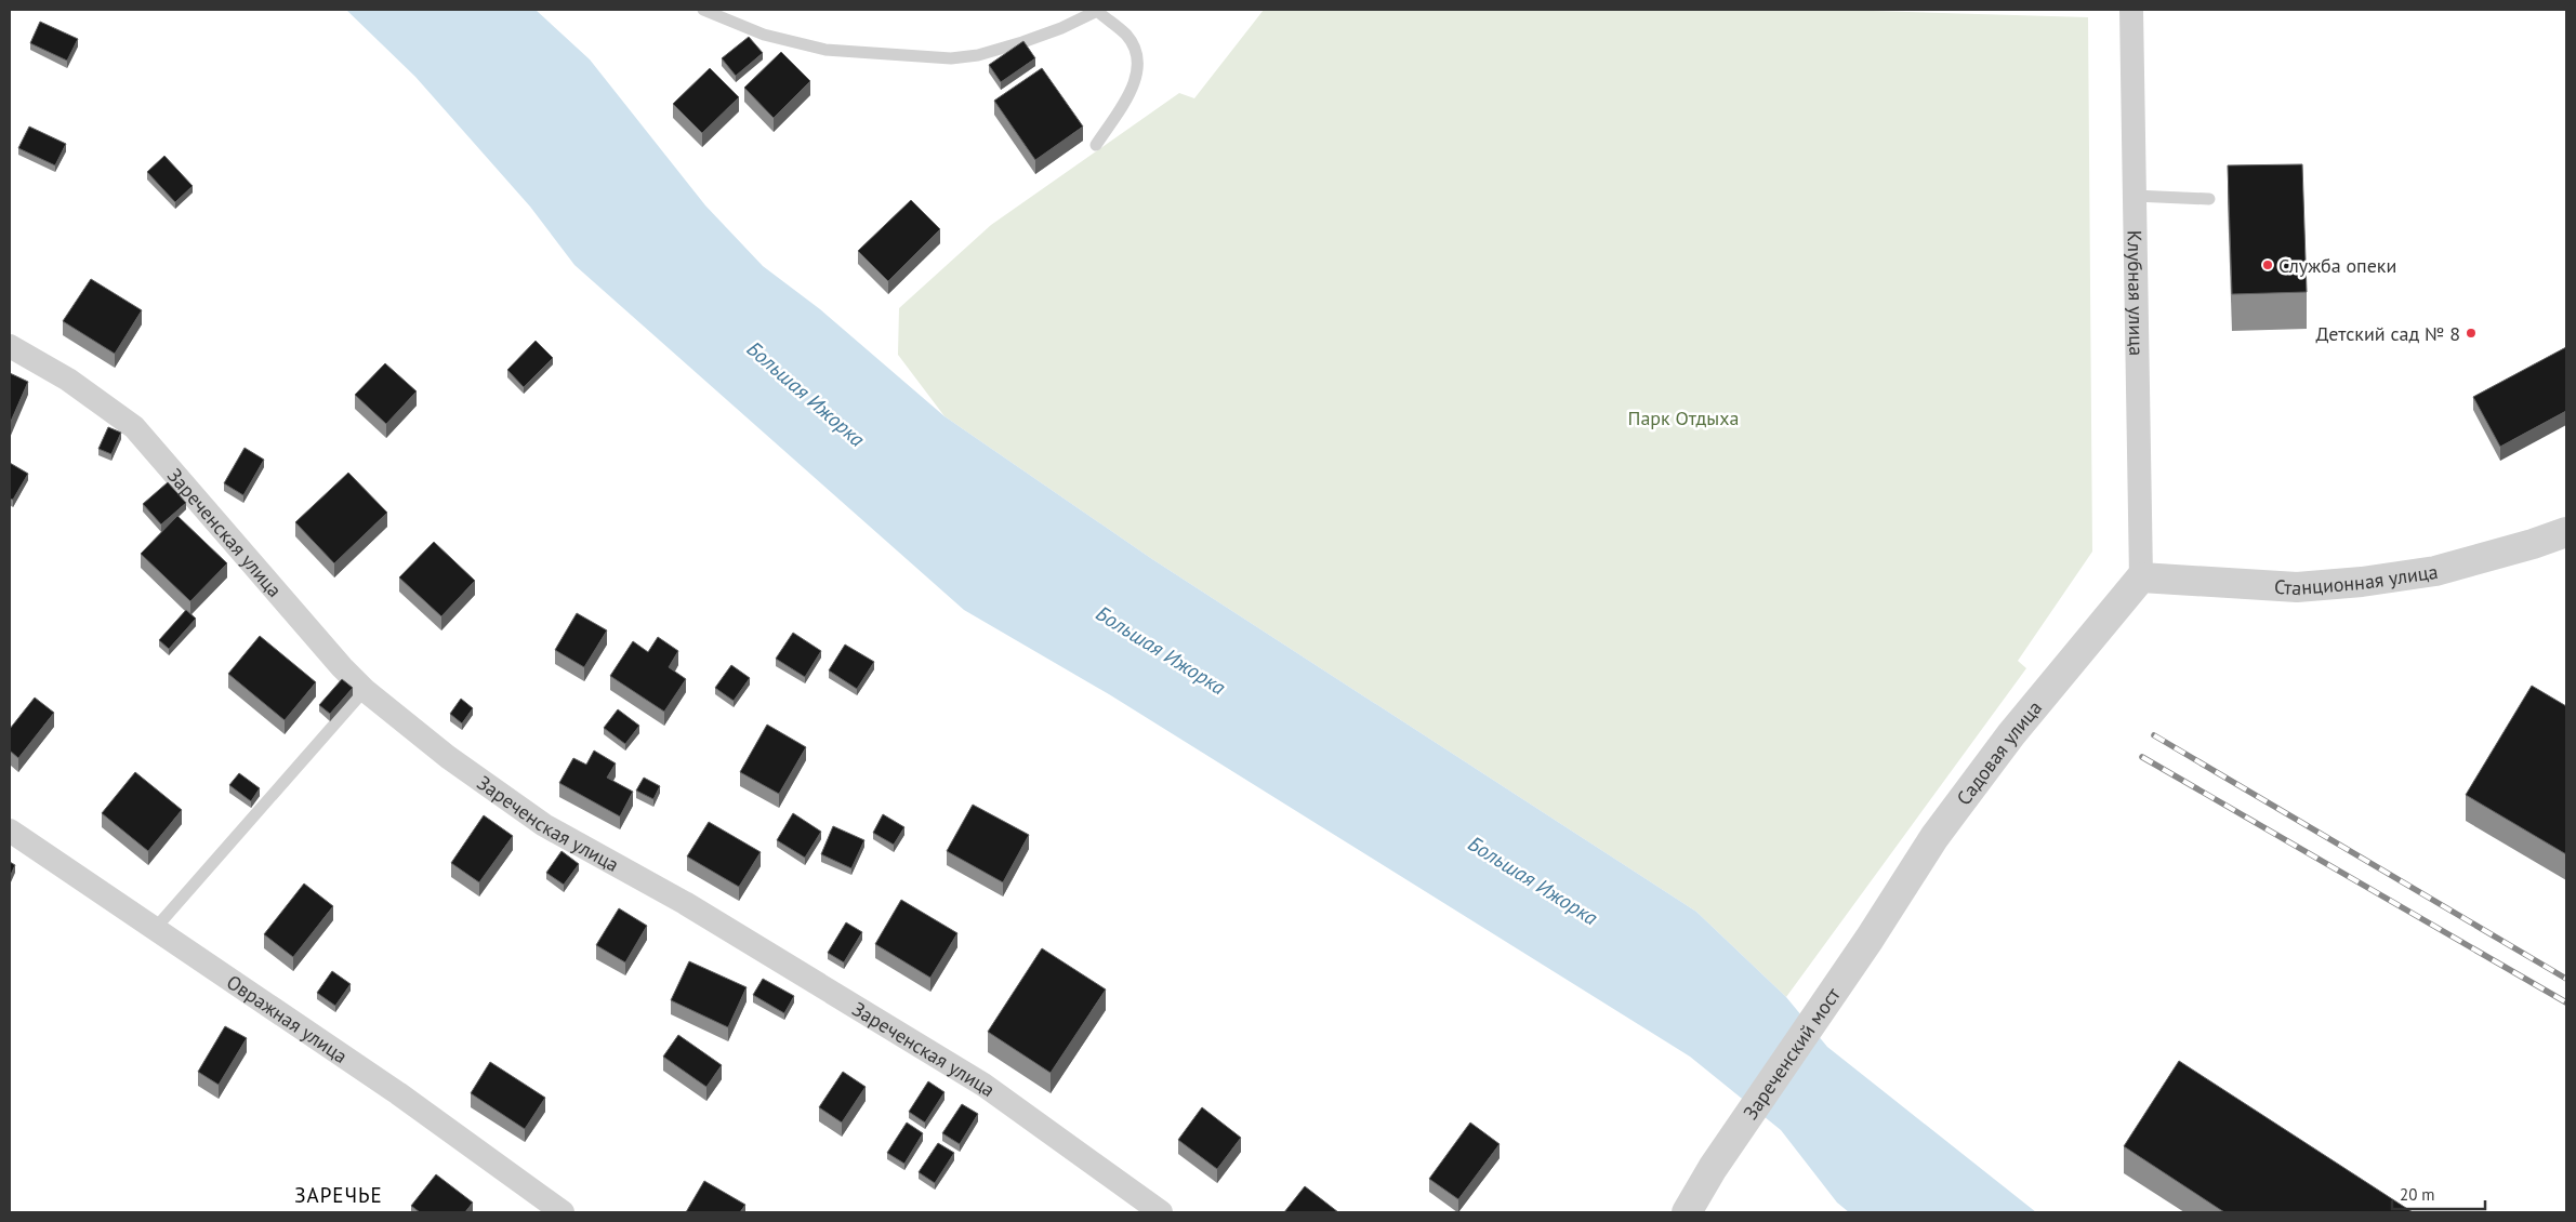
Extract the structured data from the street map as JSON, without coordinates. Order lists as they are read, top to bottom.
{
  "streets": {
    "street": [
      "Клубная улица",
      "Зареченская улица",
      "Станционная улица",
      "Садовая улица",
      "Овражная улица",
      "Зареченский мост"
    ]
  },
  "crossings": [
    ["Клубная улица", "Станционная улица"],
    ["Клубная улица", "Садовая улица"],
    ["Станционная улица", "Садовая улица"],
    ["Садовая улица", "Зареченский мост"]
  ],
  "districts": ["ЗАРЕЧЬЕ"],
  "water": ["Большая Ижорка"],
  "parks": ["Парк Отдыха"],
  "places": ["Служба опеки", "Детский сад № 8"],
  "scale_bar": "20 m"
}
